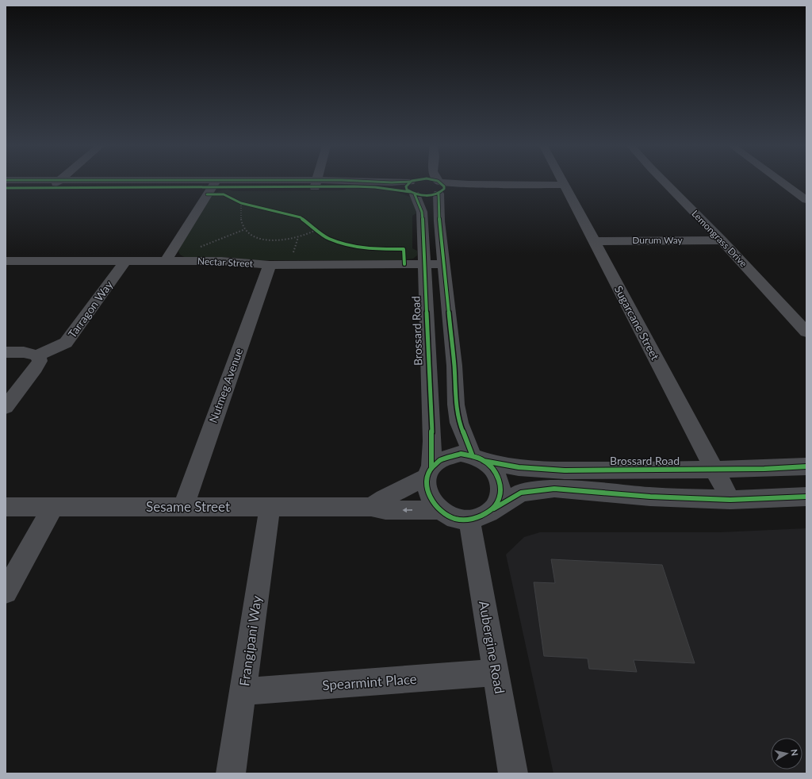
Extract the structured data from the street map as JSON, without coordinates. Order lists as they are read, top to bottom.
{
  "streets": {
    "street": [
      "Lemongrass Drive",
      "Durum Way",
      "Nectar Street",
      "Tarragon Way",
      "Sugarcane Street",
      "Brossard Road",
      "Nutmeg Avenue",
      "Sesame Street",
      "Frangipani Way",
      "Aubergine Road",
      "Spearmint Place"
    ]
  },
  "crossings": [
    ["Lemongrass Drive", "Durum Way"],
    ["Durum Way", "Sugarcane Street"],
    ["Nectar Street", "Tarragon Way"],
    ["Nectar Street", "Brossard Road"],
    ["Nectar Street", "Nutmeg Avenue"],
    ["Sugarcane Street", "Brossard Road"],
    ["Brossard Road", "Sesame Street"],
    ["Brossard Road", "Aubergine Road"],
    ["Nutmeg Avenue", "Sesame Street"],
    ["Sesame Street", "Frangipani Way"],
    ["Sesame Street", "Aubergine Road"],
    ["Frangipani Way", "Spearmint Place"],
    ["Aubergine Road", "Spearmint Place"]
  ],
  "north": "right"
}
